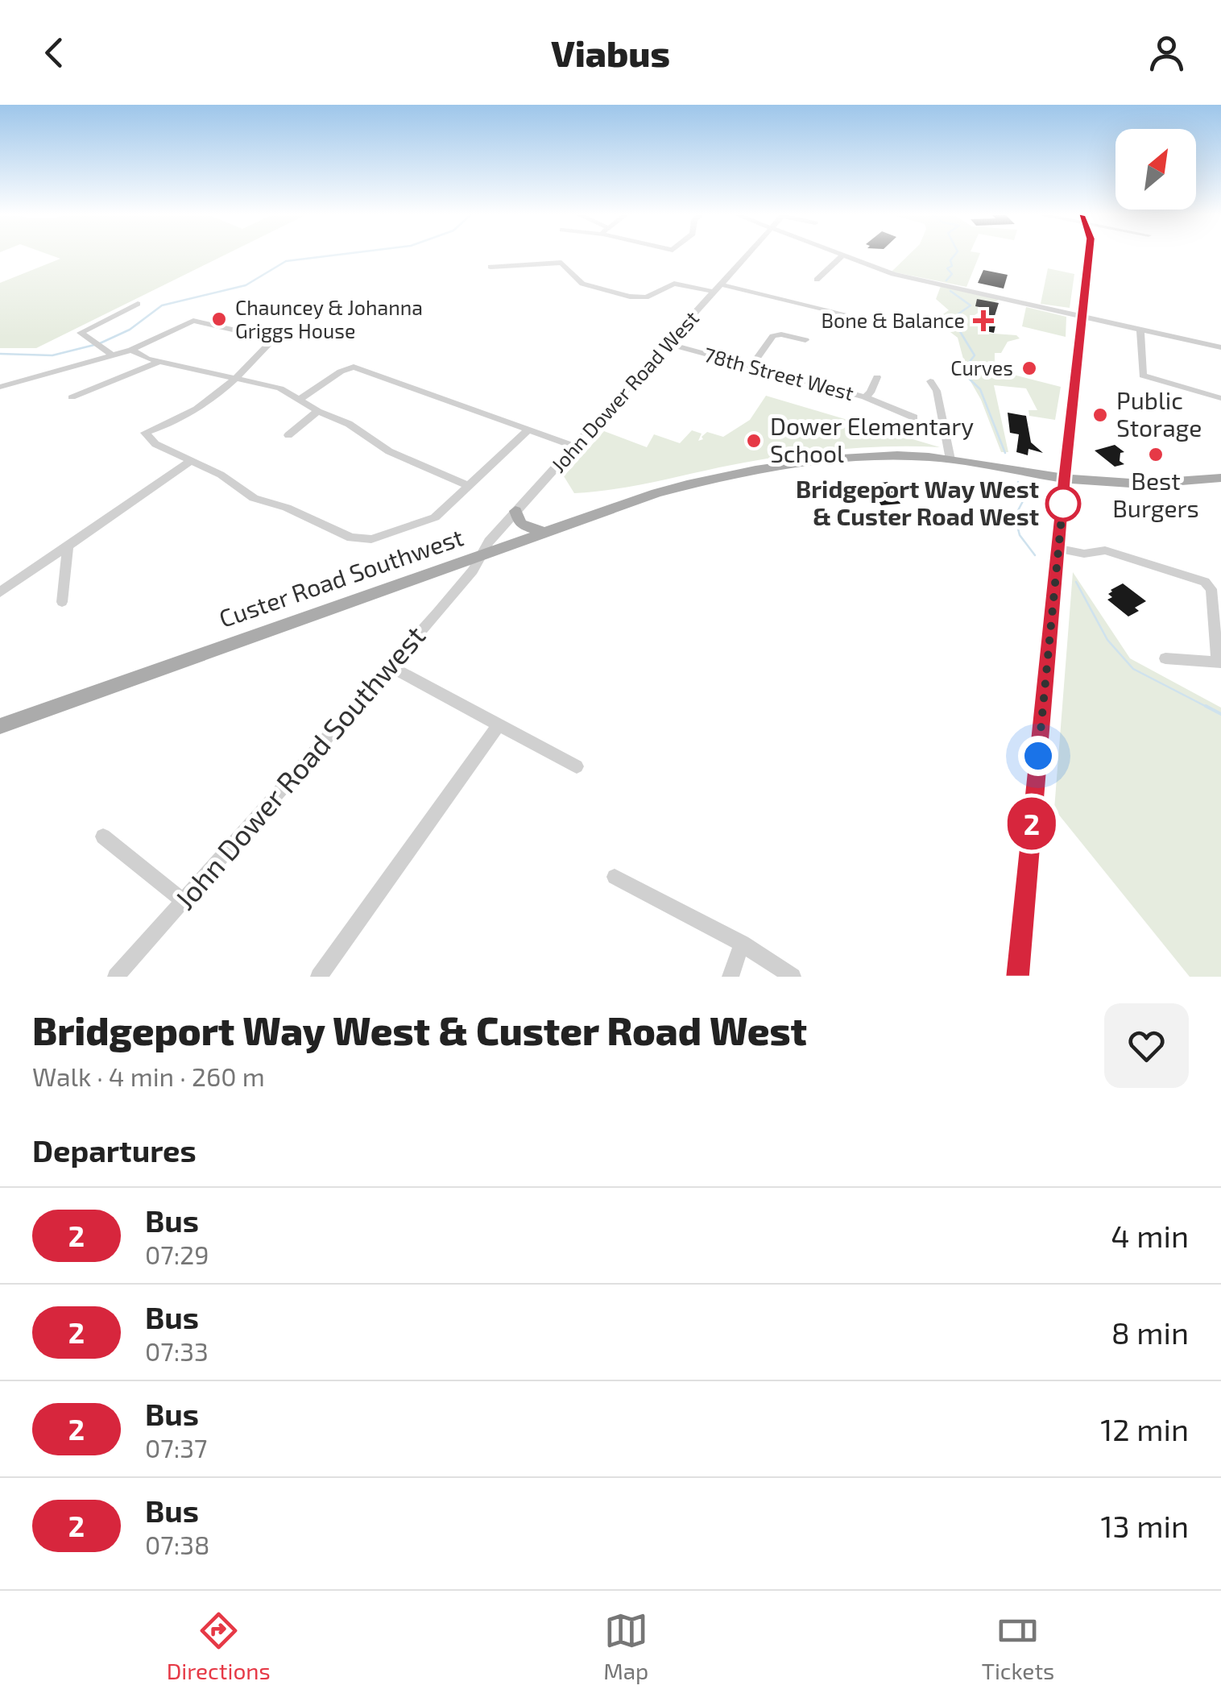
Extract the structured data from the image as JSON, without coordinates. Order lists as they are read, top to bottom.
{
  "streets": {
    "main road": ["Custer Road Southwest"],
    "street": ["78th Street West", "John Dower Road West", "John Dower Road Southwest"]
  },
  "crossings": [
    ["78th Street West", "John Dower Road West"],
    ["John Dower Road West", "Custer Road Southwest"],
    ["John Dower Road West", "John Dower Road Southwest"],
    ["Custer Road Southwest", "John Dower Road Southwest"]
  ],
  "places": {
    "other": [
      "Chauncey & Johanna Griggs House",
      "Curves",
      "Public Storage",
      "Dower Elementary School",
      "Best Burgers",
      "Bridgeport Way West & Custer Road West"
    ],
    "health": ["Bone & Balance"]
  },
  "lines": ["bus line 2"],
  "north": "top right",
  "page": {
    "header": "Viabus",
    "on_map": "2",
    "heading": [
      ["Bridgeport Way West & Custer Road West", "Walk · 4 min · 260 m"],
      "Departures"
    ],
    "list": [
      {
        "mark": "2",
        "name": "Bus",
        "note": "07:29",
        "value": "4 min"
      },
      {
        "mark": "2",
        "name": "Bus",
        "note": "07:33",
        "value": "8 min"
      },
      {
        "mark": "2",
        "name": "Bus",
        "note": "07:37",
        "value": "12 min"
      },
      {
        "mark": "2",
        "name": "Bus",
        "note": "07:38",
        "value": "13 min"
      }
    ],
    "tabs": ["Directions", "Map", "Tickets"]
  }
}
